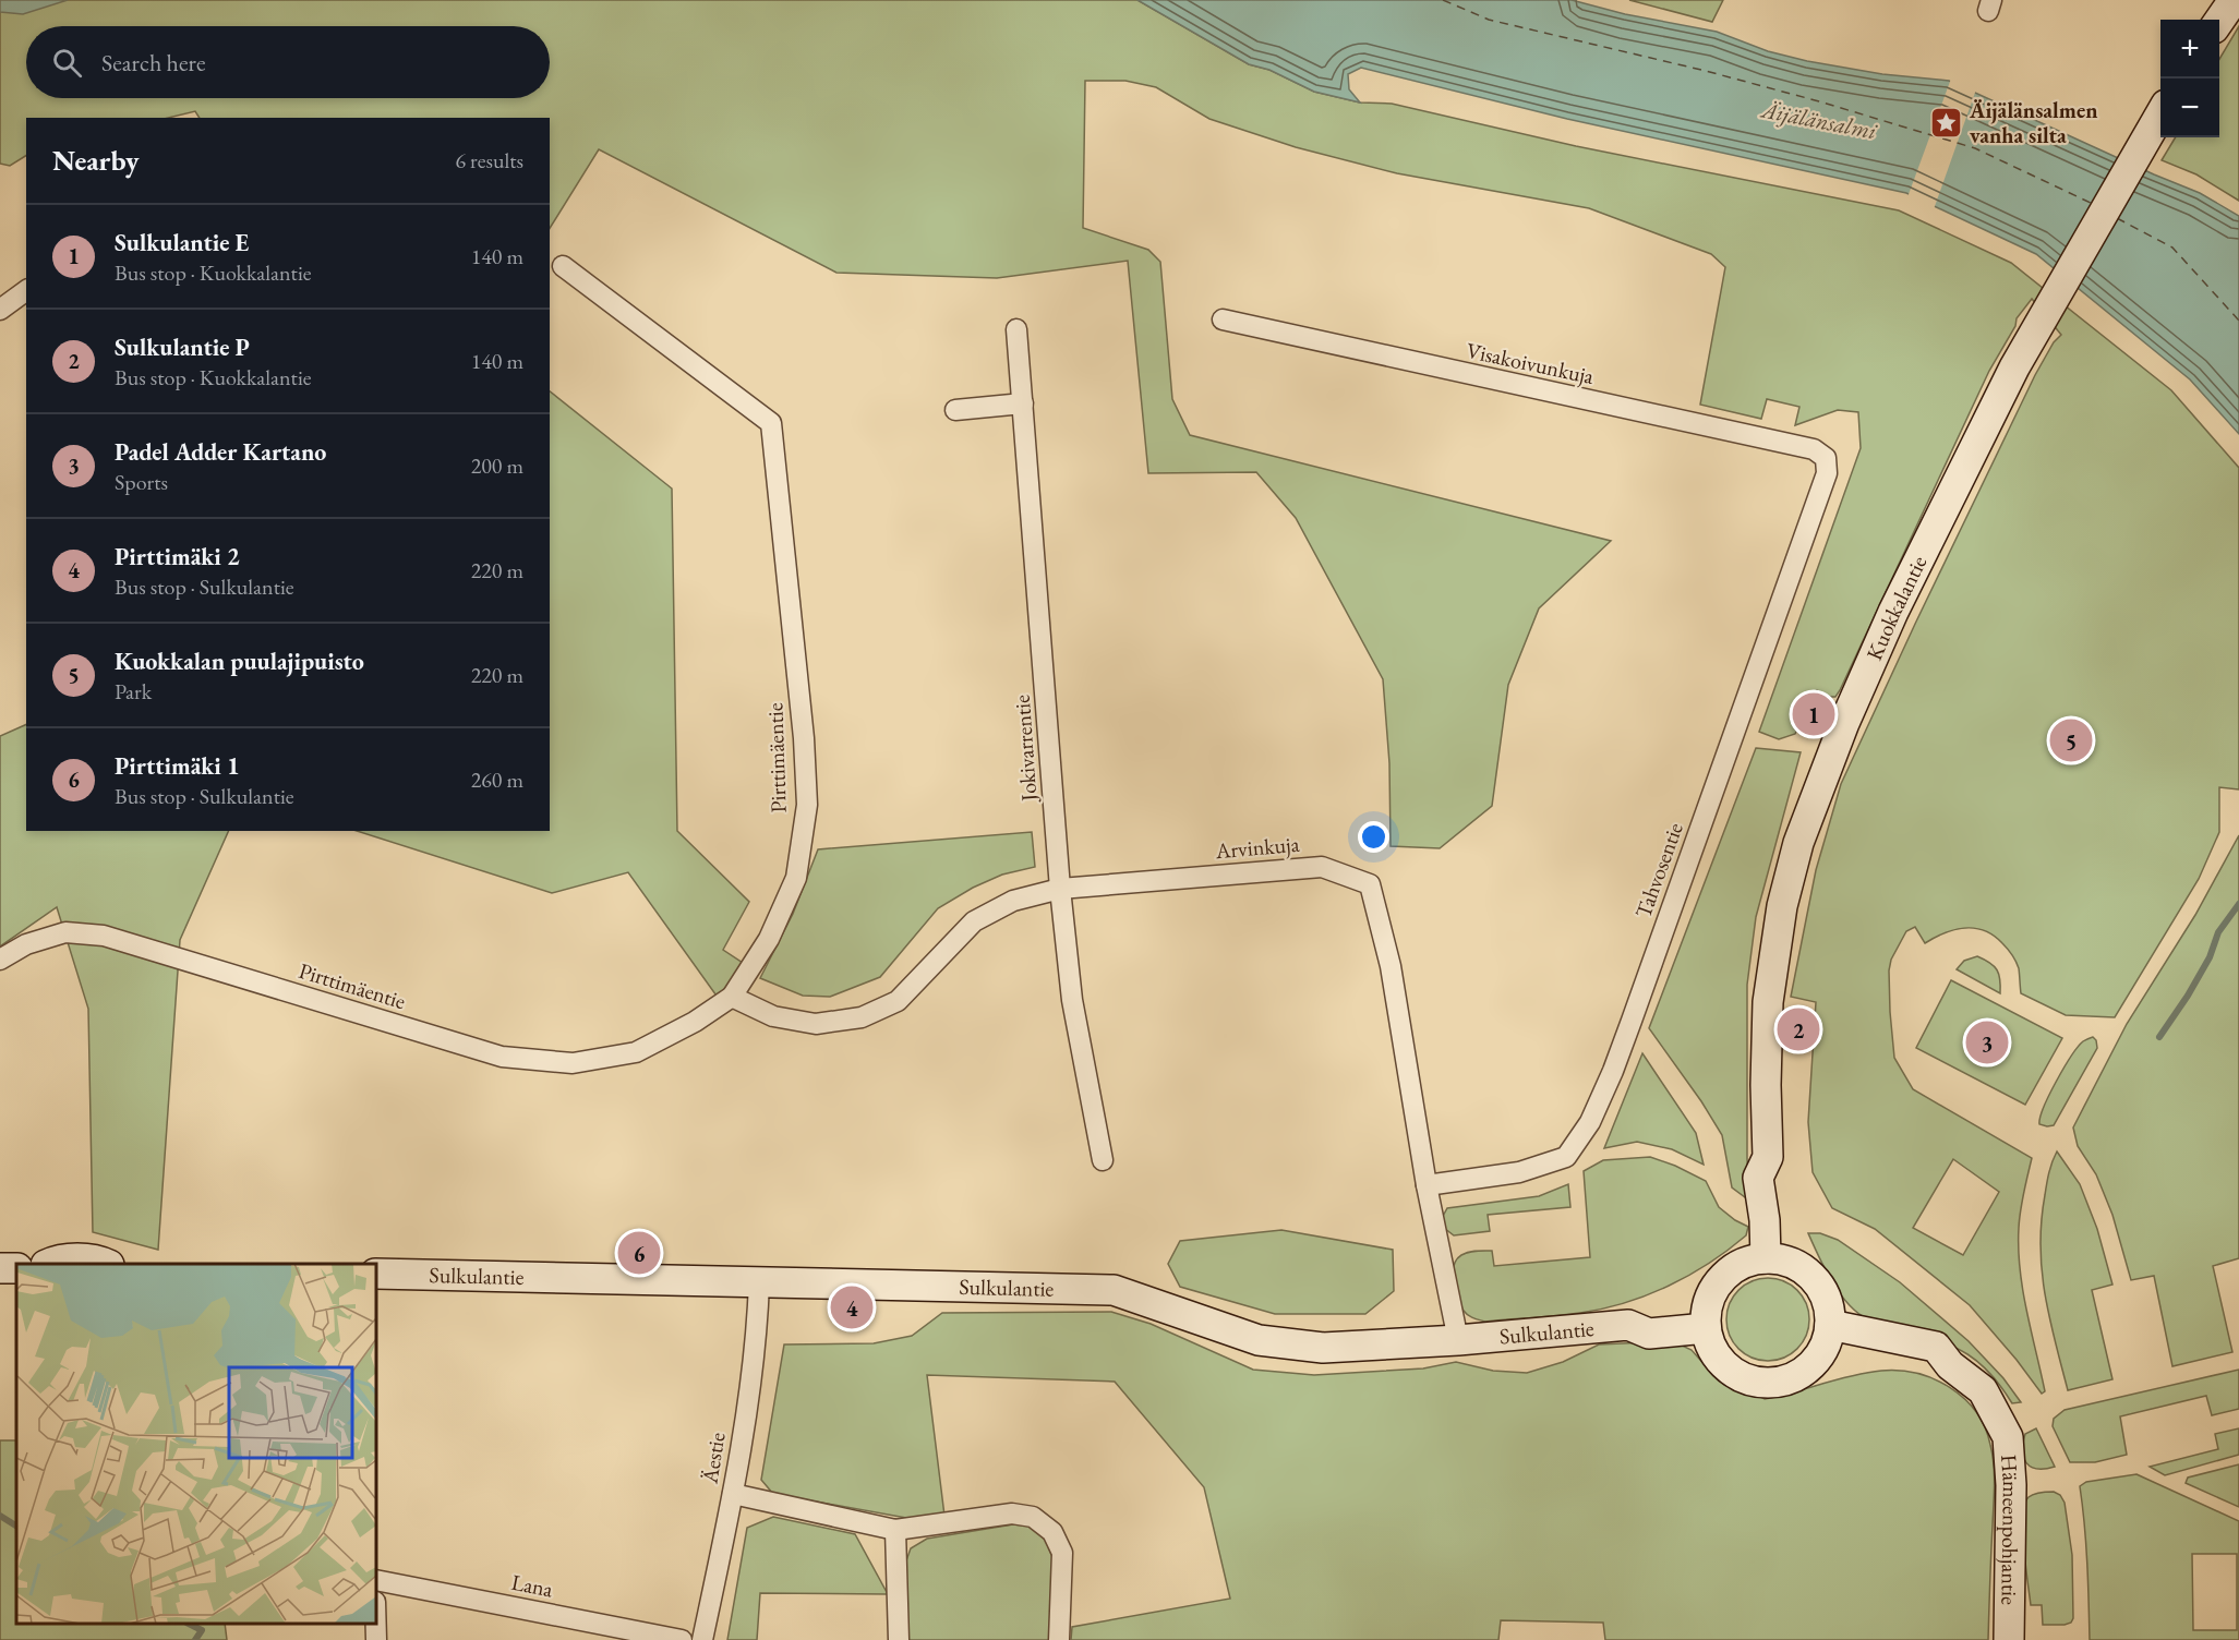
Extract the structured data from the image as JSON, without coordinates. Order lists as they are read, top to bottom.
{
  "streets": {
    "main road": ["Kuokkalantie", "Sulkulantie", "Hämeenpohjantie"],
    "street": [
      "Visakoivunkuja",
      "Jokivarrentie",
      "Pirttimäentie",
      "Arvinkuja",
      "Tahvosentie",
      "Äestie",
      "Lana"
    ]
  },
  "crossings": [
    ["Visakoivunkuja", "Tahvosentie"],
    ["Kuokkalantie", "Sulkulantie"],
    ["Kuokkalantie", "Hämeenpohjantie"],
    ["Jokivarrentie", "Arvinkuja"],
    ["Pirttimäentie", "Arvinkuja"],
    ["Arvinkuja", "Tahvosentie"],
    ["Arvinkuja", "Sulkulantie"],
    ["Sulkulantie", "Äestie"],
    ["Sulkulantie", "Hämeenpohjantie"]
  ],
  "water": ["Äijälänsalmi"],
  "places": {
    "place": ["Äijälänsalmen vanha silta"]
  },
  "page": {
    "map_buttons": ["+", "−"],
    "search": "Search here",
    "heading": ["Nearby", "6 results"],
    "list": [
      {
        "mark": "1",
        "name": "Sulkulantie E",
        "note": "Bus stop · Kuokkalantie",
        "value": "140 m"
      },
      {
        "mark": "2",
        "name": "Sulkulantie P",
        "note": "Bus stop · Kuokkalantie",
        "value": "140 m"
      },
      {
        "mark": "3",
        "name": "Padel Adder Kartano",
        "note": "Sports",
        "value": "200 m"
      },
      {
        "mark": "4",
        "name": "Pirttimäki 2",
        "note": "Bus stop · Sulkulantie",
        "value": "220 m"
      },
      {
        "mark": "5",
        "name": "Kuokkalan puulajipuisto",
        "note": "Park",
        "value": "220 m"
      },
      {
        "mark": "6",
        "name": "Pirttimäki 1",
        "note": "Bus stop · Sulkulantie",
        "value": "260 m"
      }
    ],
    "pins": [
      "1",
      "5",
      "2",
      "3",
      "6",
      "4"
    ]
  }
}
